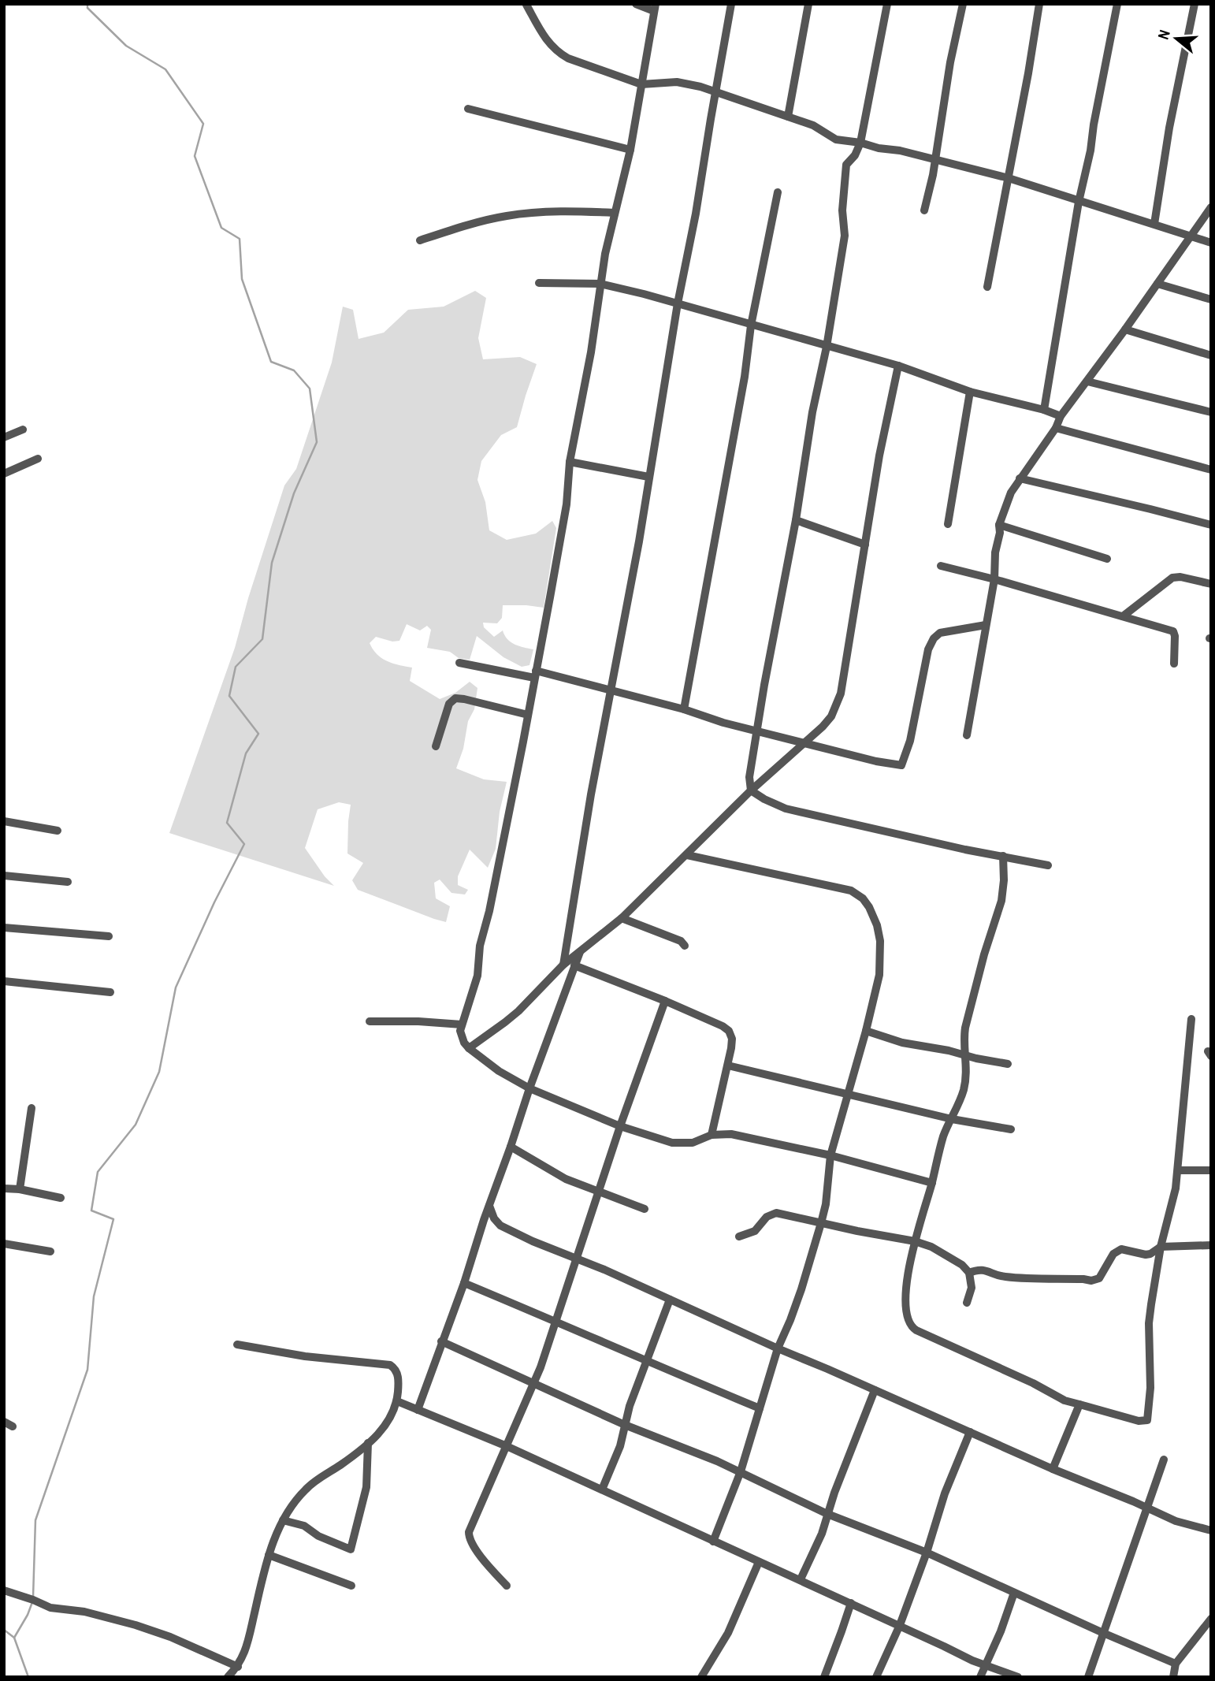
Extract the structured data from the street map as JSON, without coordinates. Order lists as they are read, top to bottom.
{
  "north": "left"
}
